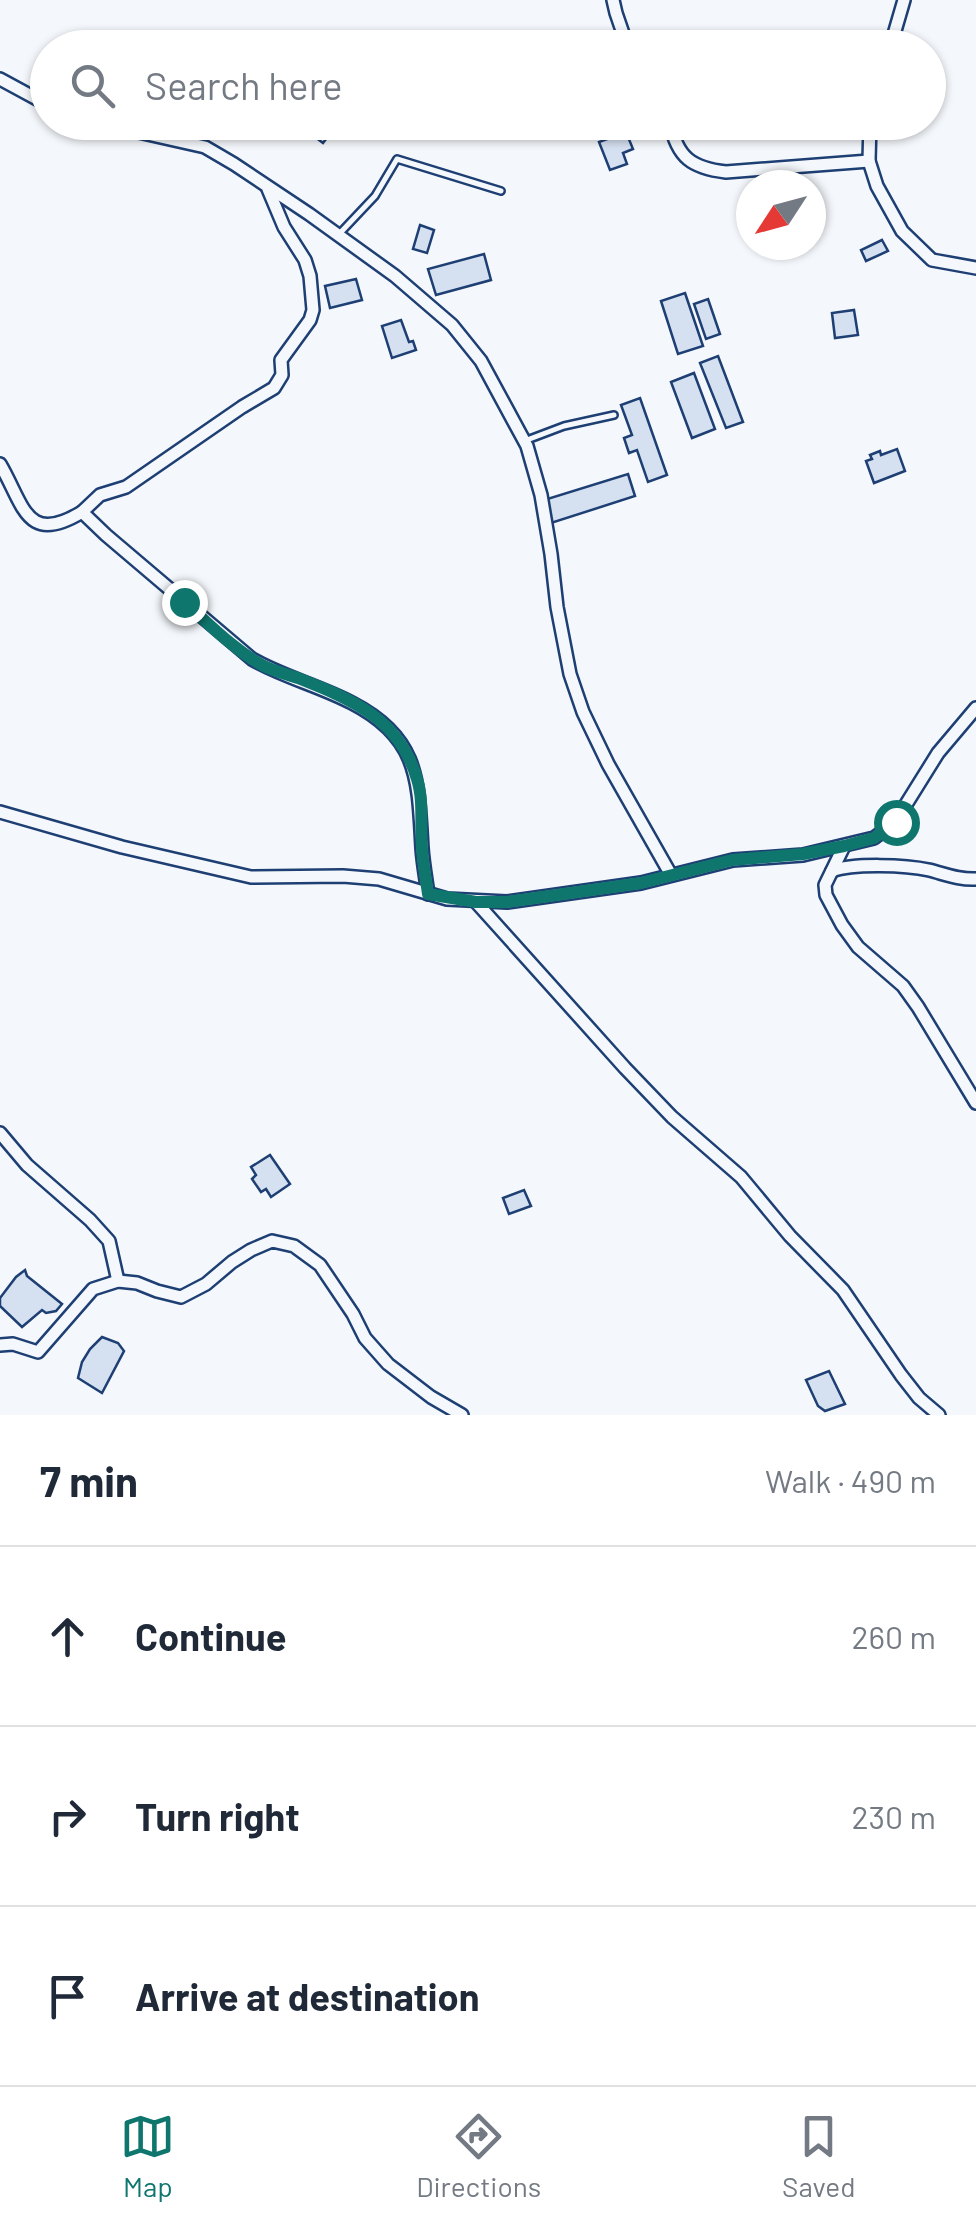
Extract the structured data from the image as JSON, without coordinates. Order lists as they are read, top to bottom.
{
  "north": "bottom left",
  "page": {
    "search": "Search here",
    "heading": ["7 min", "Walk · 490 m"],
    "list": [
      ["Continue", "260 m"],
      ["Turn right", "230 m"],
      "Arrive at destination"
    ],
    "nav": ["Map", "Directions", "Saved"]
  }
}
